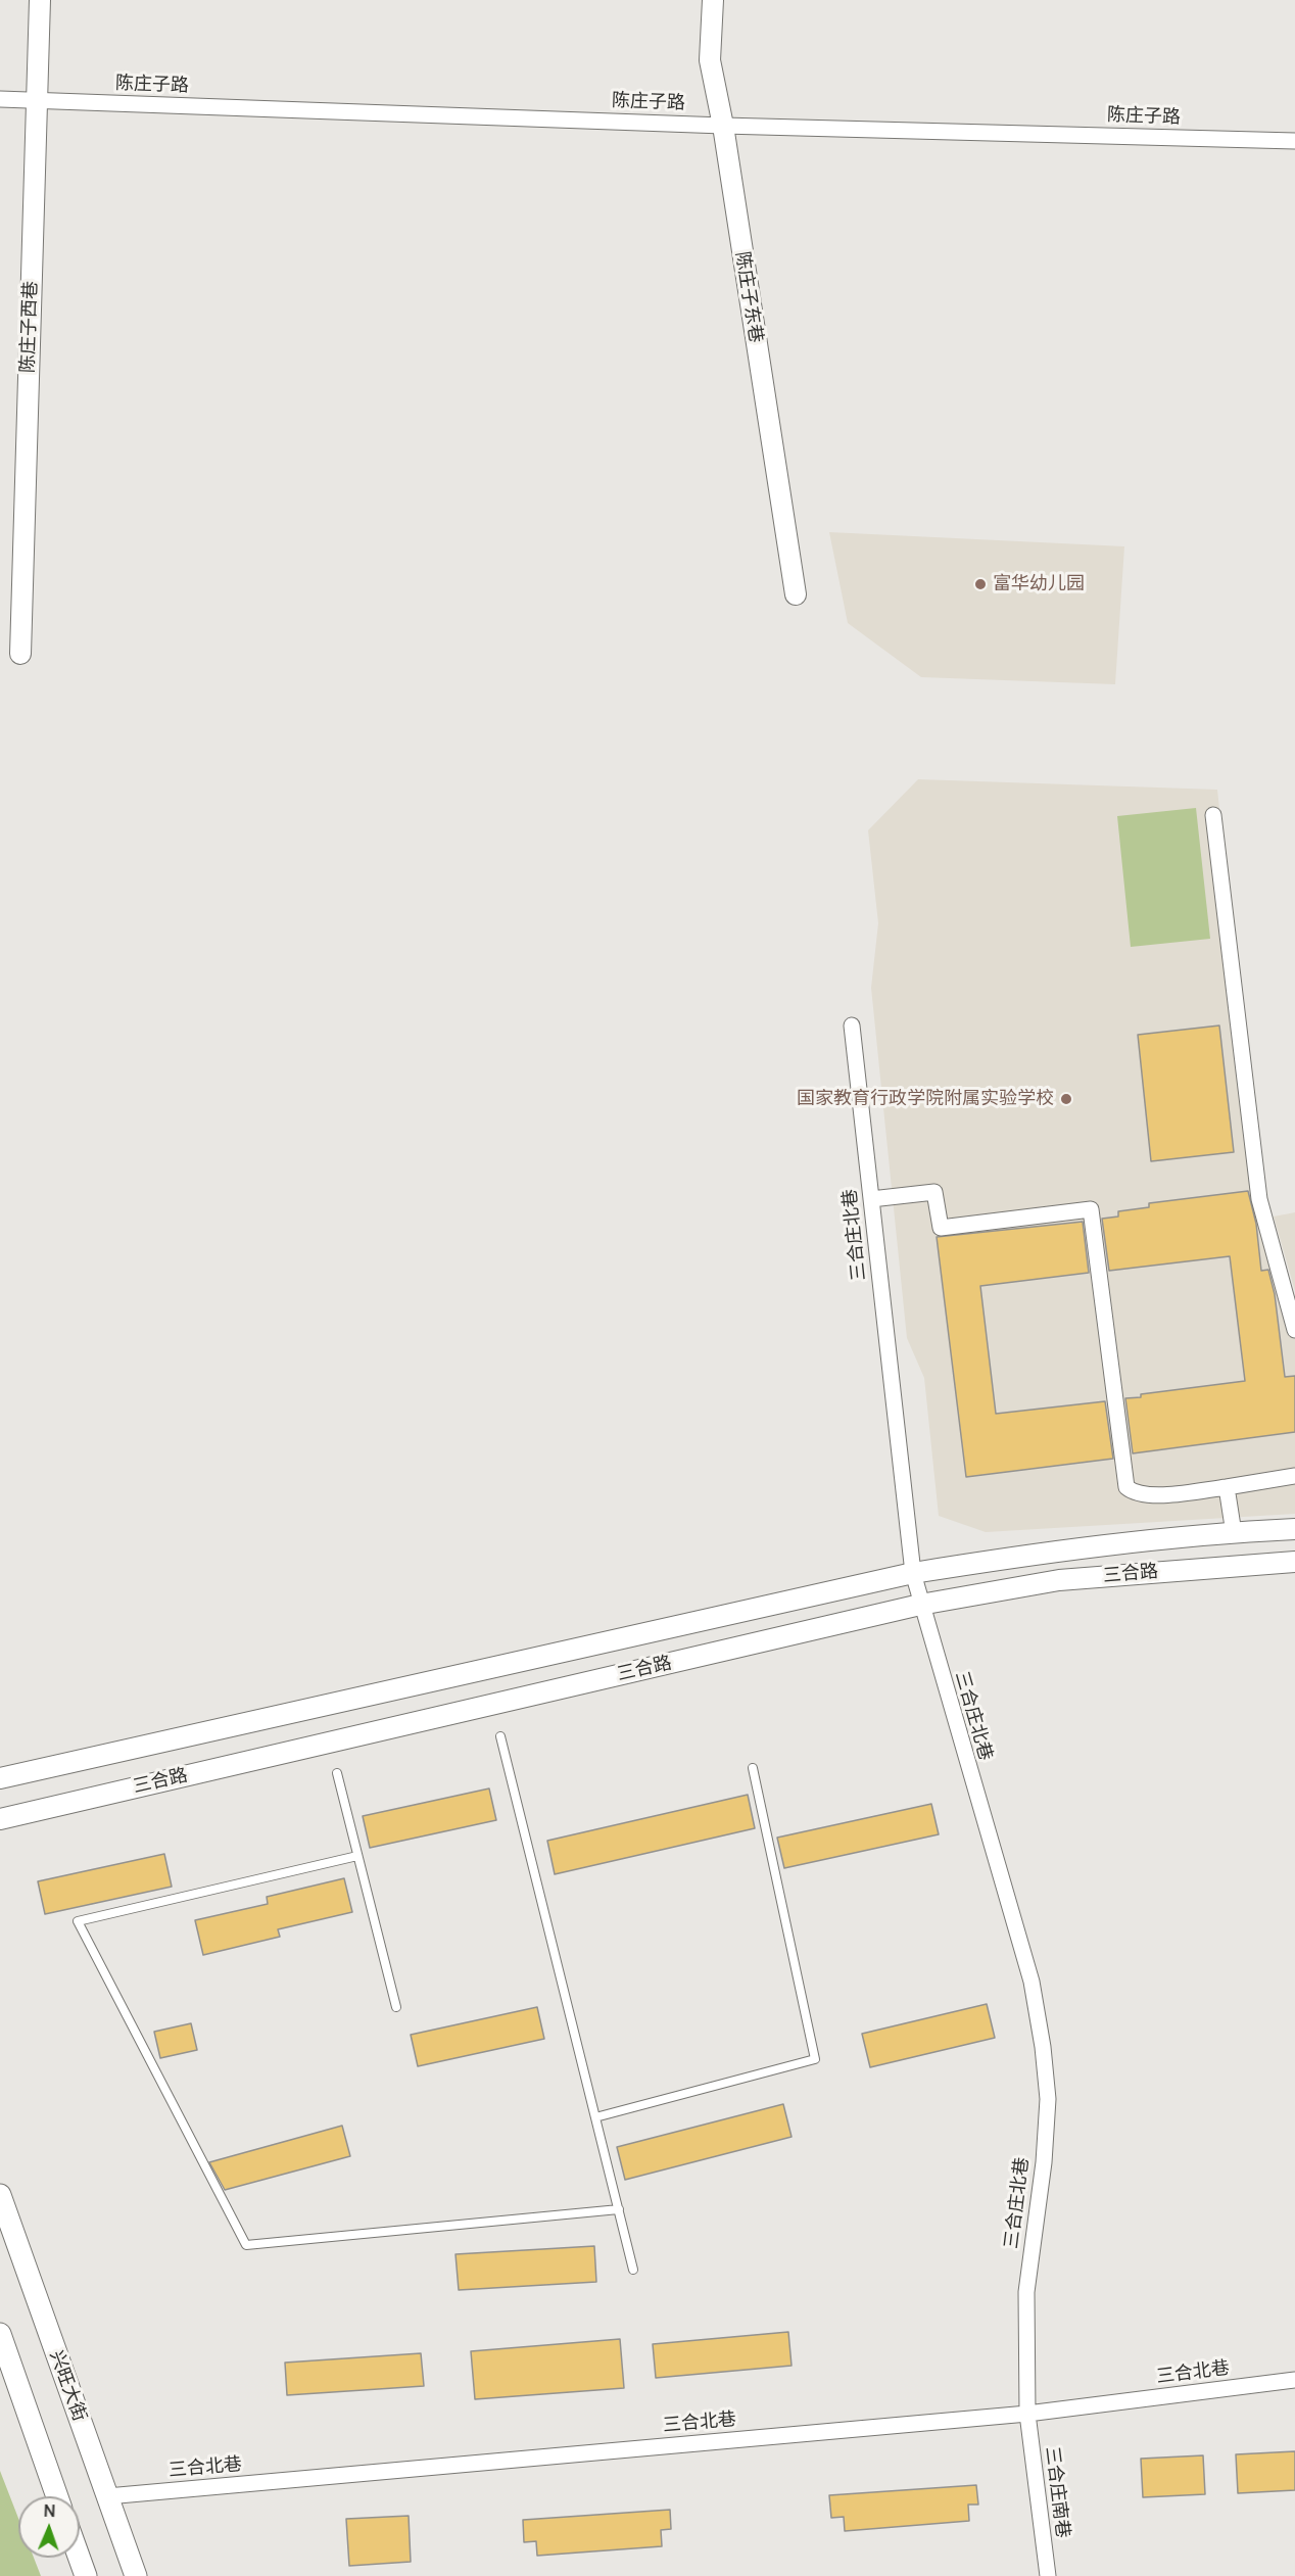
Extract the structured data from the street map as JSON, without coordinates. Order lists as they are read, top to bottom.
{
  "streets": {
    "main road": ["兴旺大街"],
    "street": [
      "陈庄子路",
      "陈庄子东巷",
      "陈庄子西巷",
      "三合庄北巷",
      "三合路",
      "三合北巷",
      "三合庄南巷"
    ]
  },
  "crossings": [
    ["陈庄子路", "陈庄子东巷"],
    ["陈庄子路", "陈庄子西巷"],
    ["三合庄北巷", "三合路"],
    ["三合庄北巷", "三合北巷"],
    ["三合庄北巷", "三合庄南巷"],
    ["三合北巷", "兴旺大街"],
    ["三合北巷", "三合庄南巷"]
  ],
  "places": ["富华幼儿园", "国家教育行政学院附属实验学校"],
  "north": "top"
}
